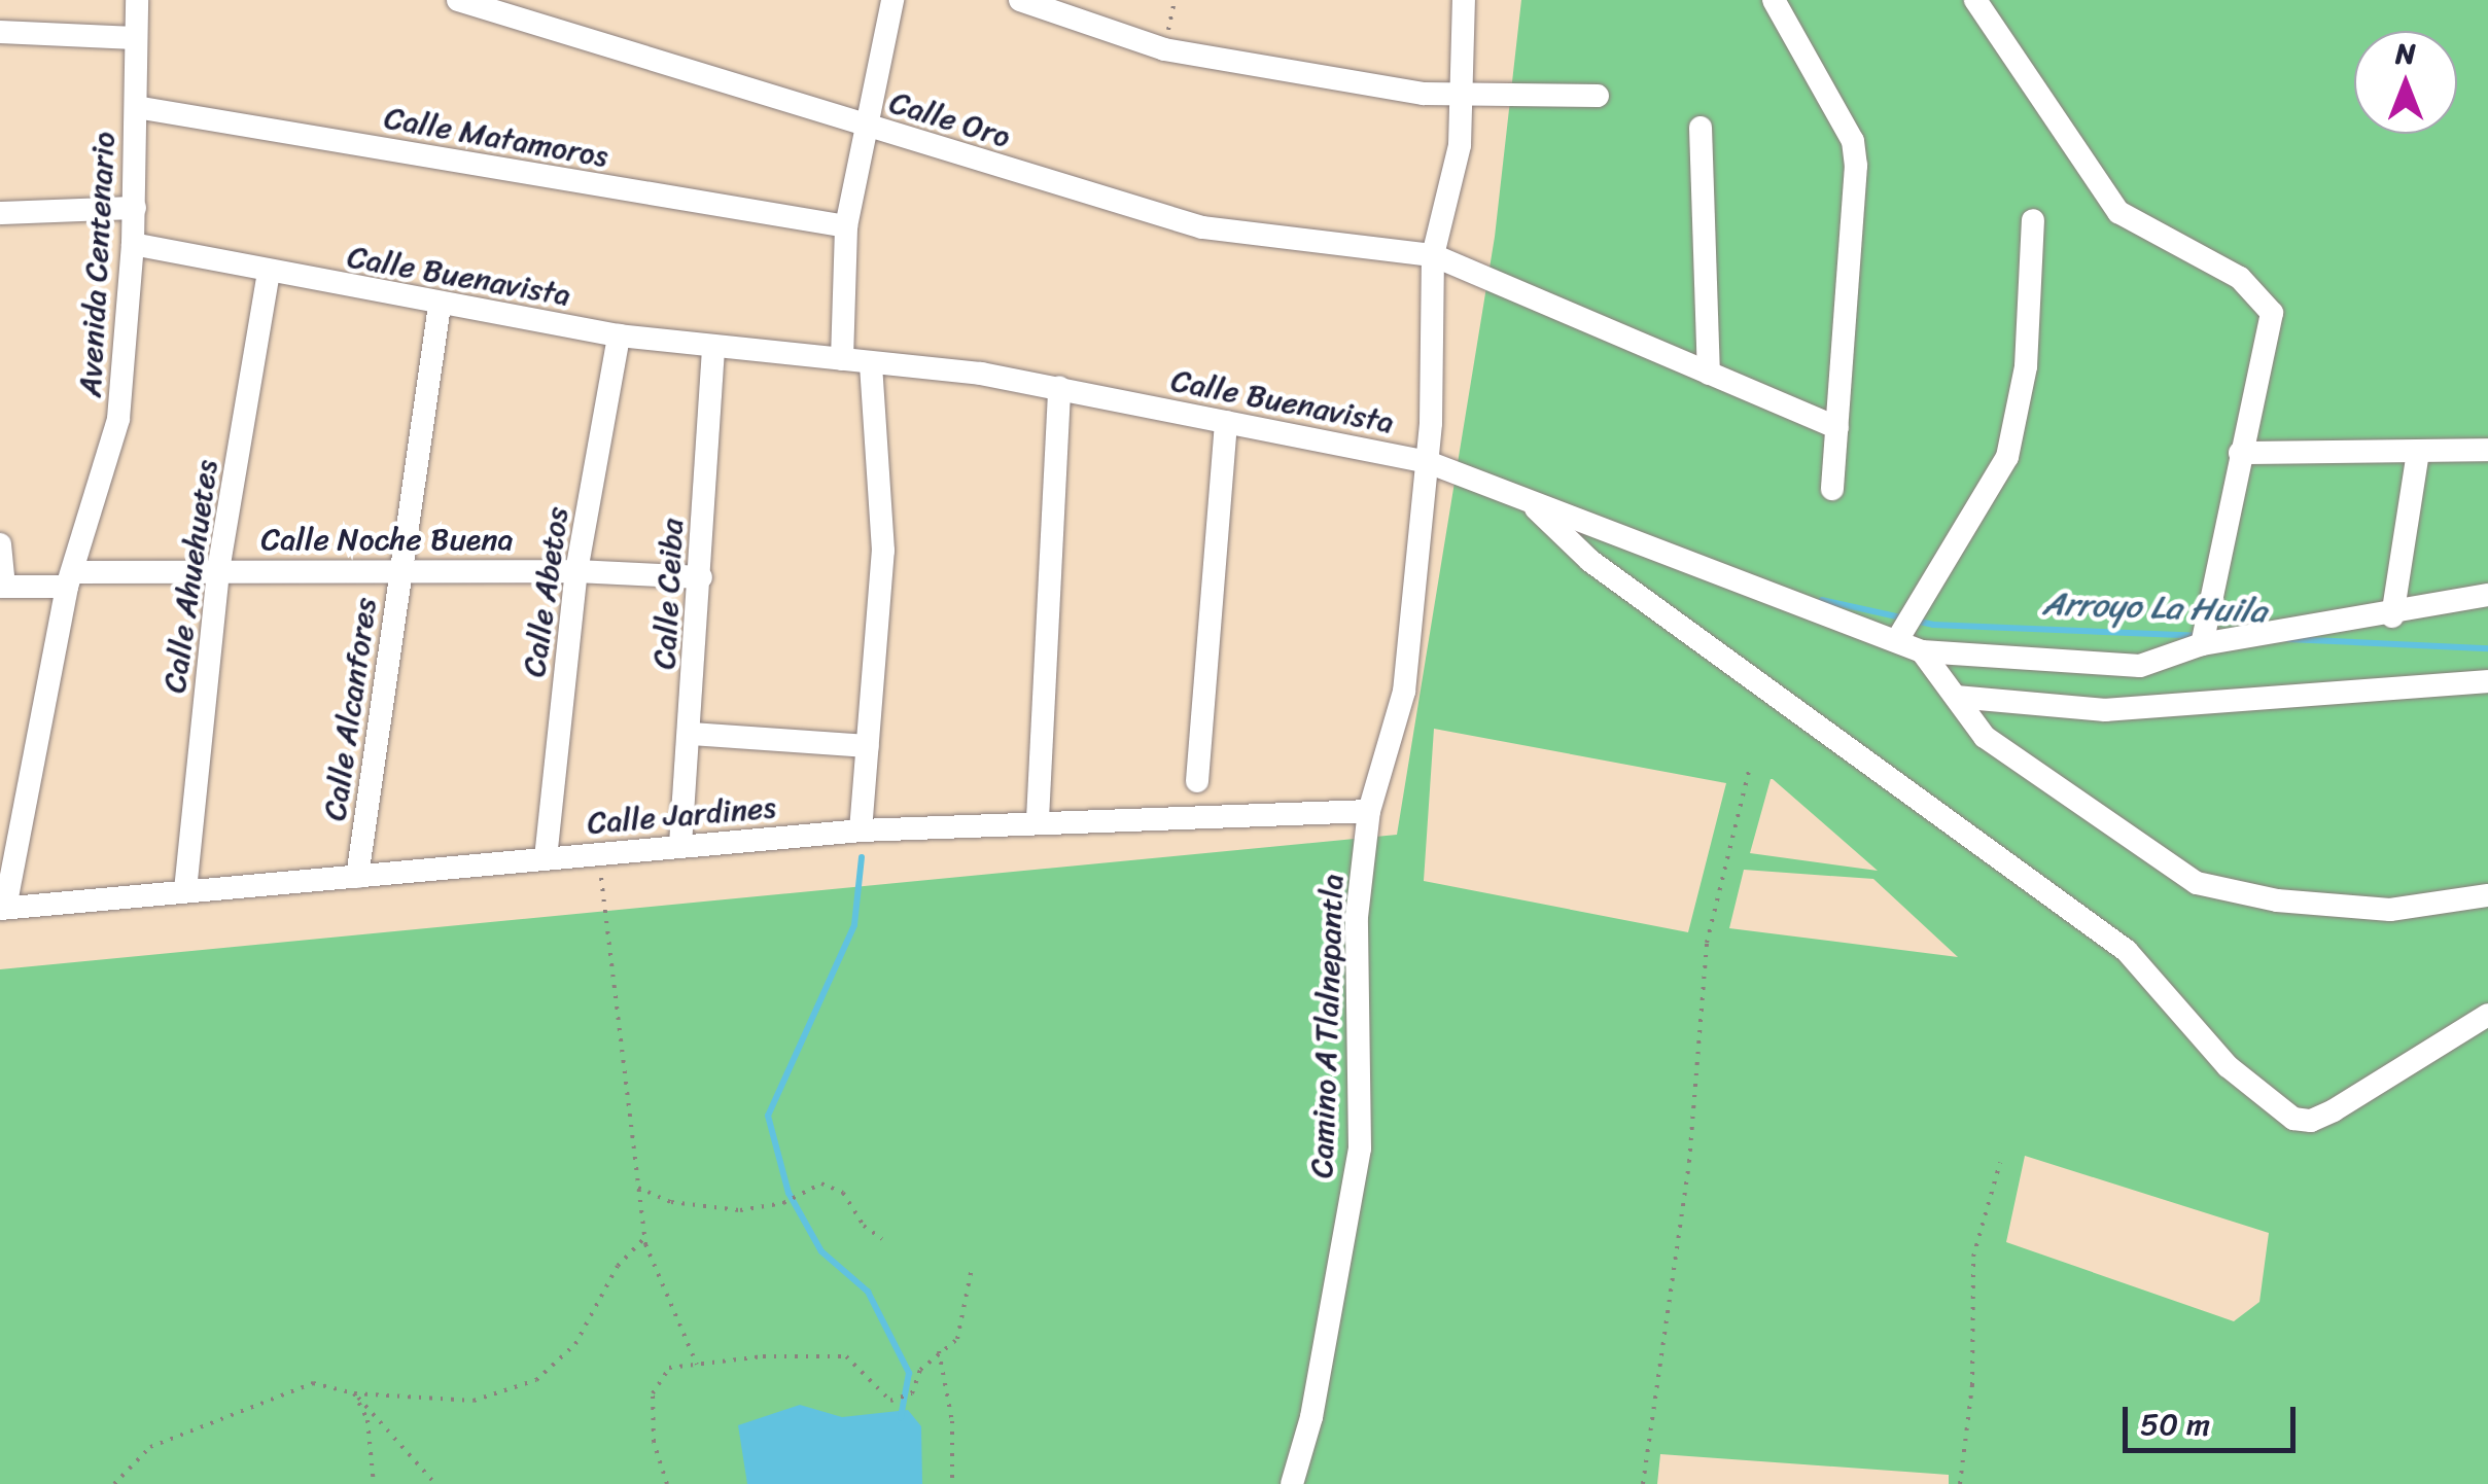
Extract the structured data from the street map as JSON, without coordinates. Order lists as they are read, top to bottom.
{
  "streets": {
    "street": [
      "Calle Oro",
      "Calle Matamoros",
      "Avenida Centenario",
      "Calle Buenavista",
      "Calle Noche Buena",
      "Calle Ahuehuetes",
      "Calle Abetos",
      "Calle Ceiba",
      "Calle Alcanfores",
      "Calle Jardines",
      "Camino A Tlalnepantla"
    ]
  },
  "crossings": [
    ["Calle Oro", "Camino A Tlalnepantla"],
    ["Calle Matamoros", "Avenida Centenario"],
    ["Avenida Centenario", "Calle Buenavista"],
    ["Avenida Centenario", "Calle Noche Buena"],
    ["Avenida Centenario", "Calle Jardines"],
    ["Calle Buenavista", "Calle Ahuehuetes"],
    ["Calle Buenavista", "Calle Abetos"],
    ["Calle Buenavista", "Calle Ceiba"],
    ["Calle Buenavista", "Calle Alcanfores"],
    ["Calle Buenavista", "Camino A Tlalnepantla"],
    ["Calle Noche Buena", "Calle Ahuehuetes"],
    ["Calle Noche Buena", "Calle Abetos"],
    ["Calle Noche Buena", "Calle Ceiba"],
    ["Calle Noche Buena", "Calle Alcanfores"],
    ["Calle Ahuehuetes", "Calle Jardines"],
    ["Calle Abetos", "Calle Jardines"],
    ["Calle Ceiba", "Calle Jardines"],
    ["Calle Alcanfores", "Calle Jardines"],
    ["Calle Jardines", "Camino A Tlalnepantla"]
  ],
  "water": ["Arroyo La Huila"],
  "scale_bar": "50 m",
  "north": "top"
}
